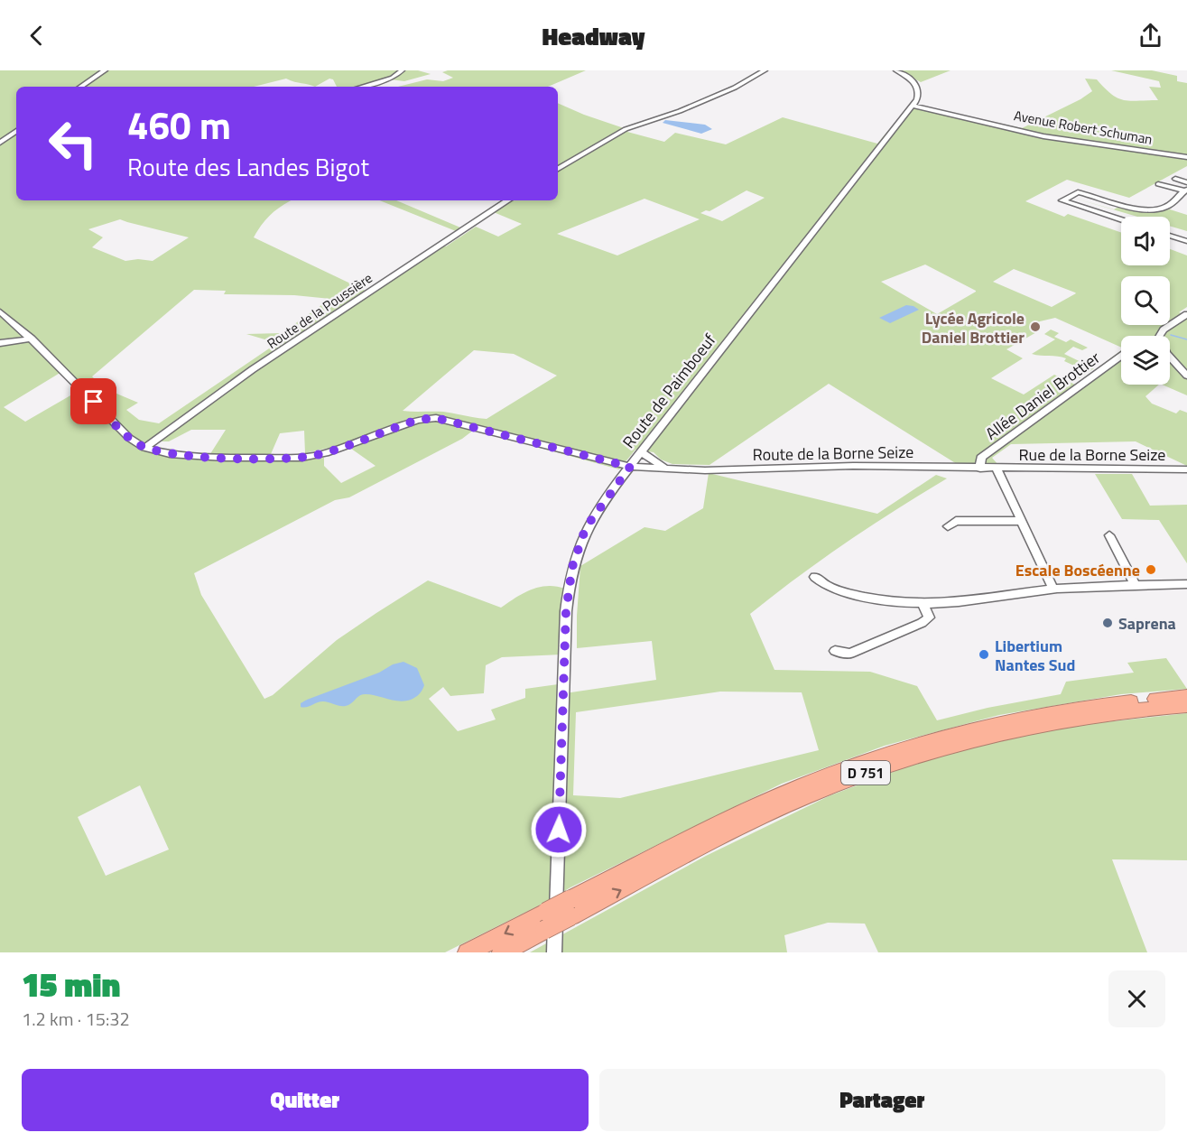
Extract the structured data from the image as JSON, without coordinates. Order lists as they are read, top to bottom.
{
  "streets": {
    "highway": ["D 751"],
    "street": [
      "Avenue Robert Schuman",
      "Route de la Poussière",
      "Route de Paimboeuf",
      "Allée Daniel Brottier",
      "Route de la Borne Seize",
      "Rue de la Borne Seize"
    ]
  },
  "crossings": [
    ["Avenue Robert Schuman", "Route de Paimboeuf"],
    ["Allée Daniel Brottier", "Route de la Borne Seize"],
    ["Route de la Borne Seize", "Rue de la Borne Seize"]
  ],
  "places": [
    "Lycée Agricole Daniel Brottier",
    "Escale Boscéenne",
    "Saprena",
    "Libertium Nantes Sud"
  ],
  "page": {
    "header": "Headway",
    "turn": ["460 m", "Route des Landes Bigot"],
    "heading": ["15 min", "1.2 km · 15:32"],
    "buttons": ["Quitter", "Partager"]
  }
}
